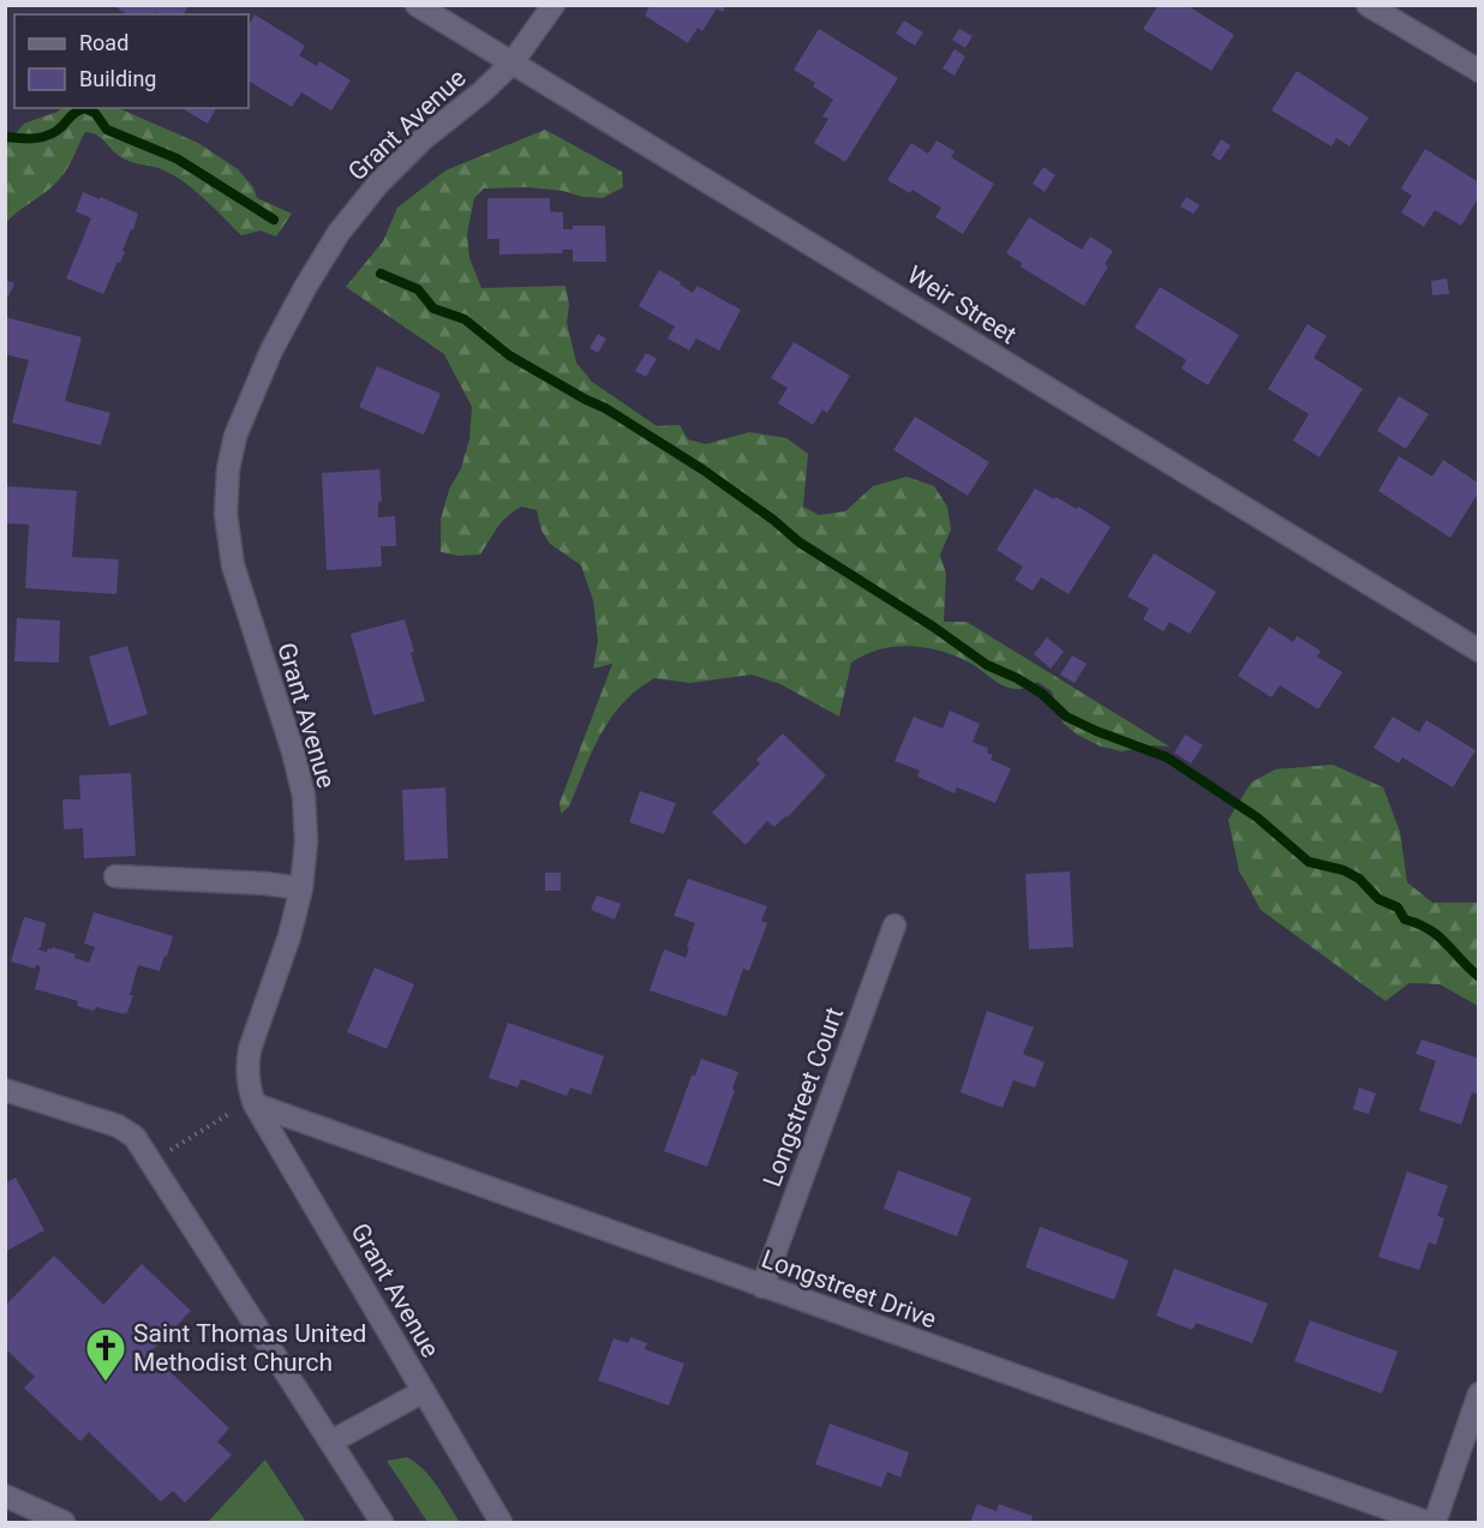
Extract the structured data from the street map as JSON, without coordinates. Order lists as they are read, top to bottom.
{
  "streets": {
    "street": [
      "Grant Avenue",
      "Weir Street",
      "Longstreet Court",
      "Longstreet Drive"
    ]
  },
  "crossings": [
    ["Grant Avenue", "Weir Street"],
    ["Grant Avenue", "Longstreet Drive"],
    ["Longstreet Court", "Longstreet Drive"]
  ],
  "places": {
    "church": ["Saint Thomas United Methodist Church"]
  },
  "legend": ["Road", "Building"]
}
